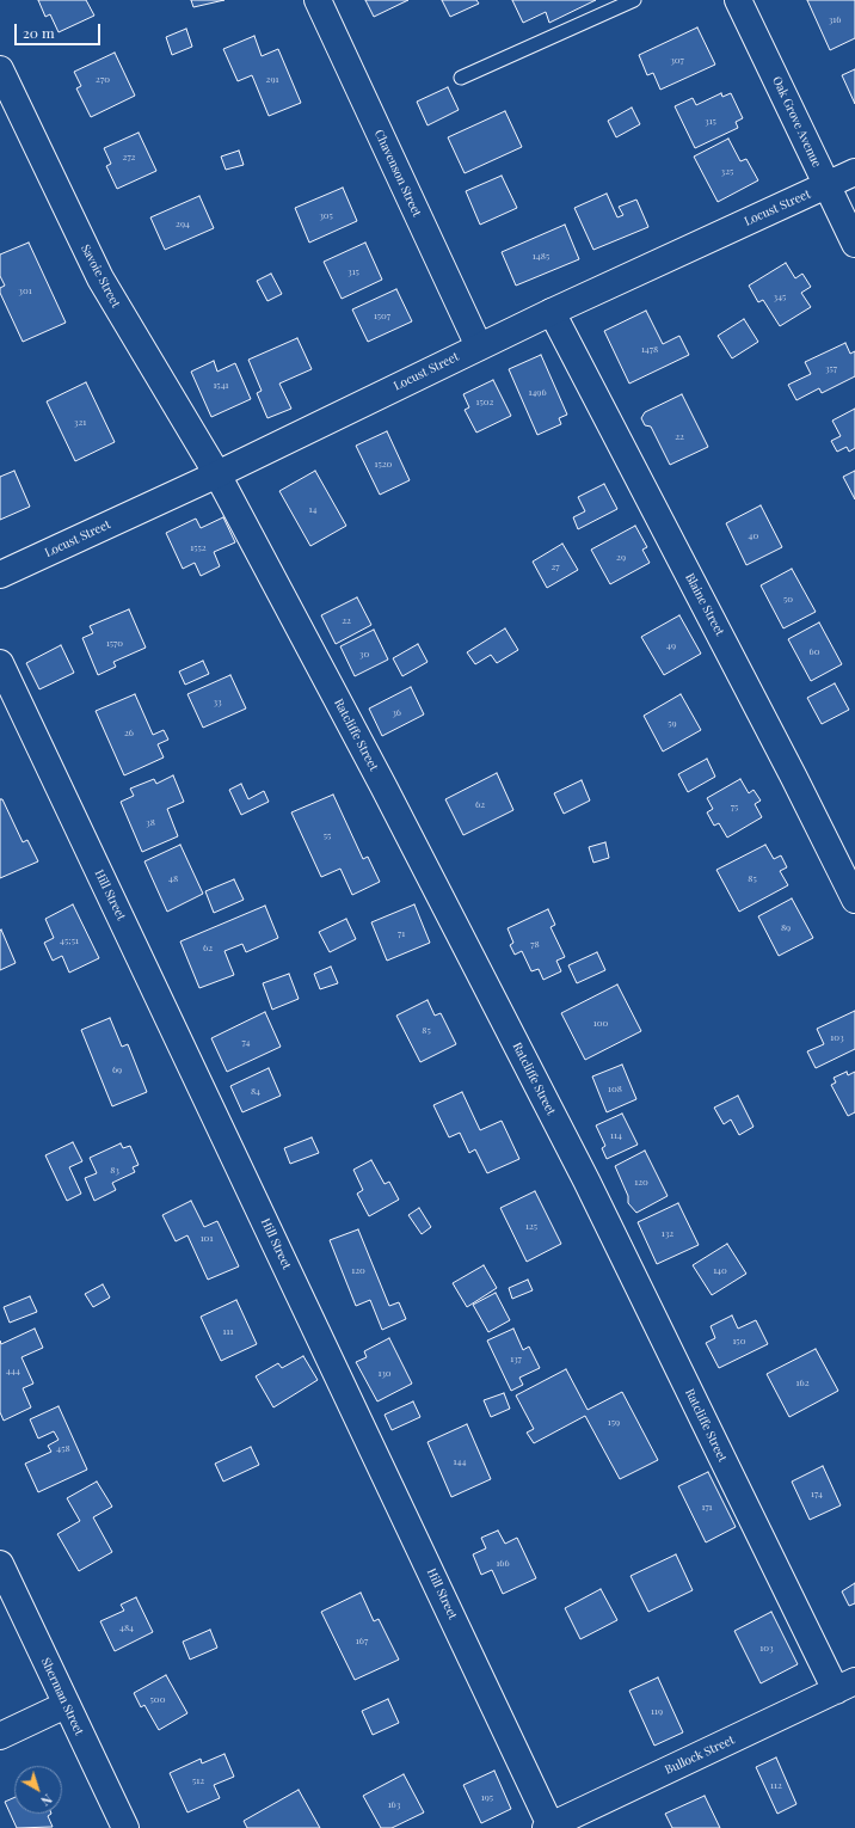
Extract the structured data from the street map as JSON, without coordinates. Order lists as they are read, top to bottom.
{
  "streets": {
    "street": [
      "Oak Grove Avenue",
      "Chavenson Street",
      "Locust Street",
      "Savoie Street",
      "Blaine Street",
      "Ratcliffe Street",
      "Hill Street",
      "Sherman Street",
      "Bullock Street"
    ]
  },
  "crossings": [
    ["Oak Grove Avenue", "Locust Street"],
    ["Chavenson Street", "Locust Street"],
    ["Locust Street", "Savoie Street"],
    ["Locust Street", "Blaine Street"],
    ["Locust Street", "Ratcliffe Street"],
    ["Savoie Street", "Ratcliffe Street"],
    ["Ratcliffe Street", "Bullock Street"],
    ["Hill Street", "Bullock Street"]
  ],
  "house_numbers": [
    "316",
    "307",
    "270",
    "291",
    "315",
    "272",
    "325",
    "305",
    "294",
    "1485",
    "315",
    "301",
    "345",
    "1507",
    "1478",
    "357",
    "1541",
    "1496",
    "1502",
    "321",
    "22",
    "1520",
    "14",
    "40",
    "1552",
    "29",
    "27",
    "50",
    "22",
    "1570",
    "49",
    "60",
    "30",
    "33",
    "36",
    "59",
    "26",
    "62",
    "75",
    "38",
    "55",
    "48",
    "85",
    "89",
    "71",
    "45;51",
    "78",
    "62",
    "100",
    "85",
    "103",
    "74",
    "69",
    "108",
    "84",
    "114",
    "83",
    "120",
    "125",
    "132",
    "101",
    "120",
    "140",
    "111",
    "150",
    "137",
    "444",
    "130",
    "162",
    "159",
    "458",
    "144",
    "174",
    "171",
    "166",
    "484",
    "167",
    "103",
    "500",
    "119",
    "512",
    "112",
    "195",
    "163"
  ],
  "scale_bar": "20 m",
  "north": "bottom right"
}
